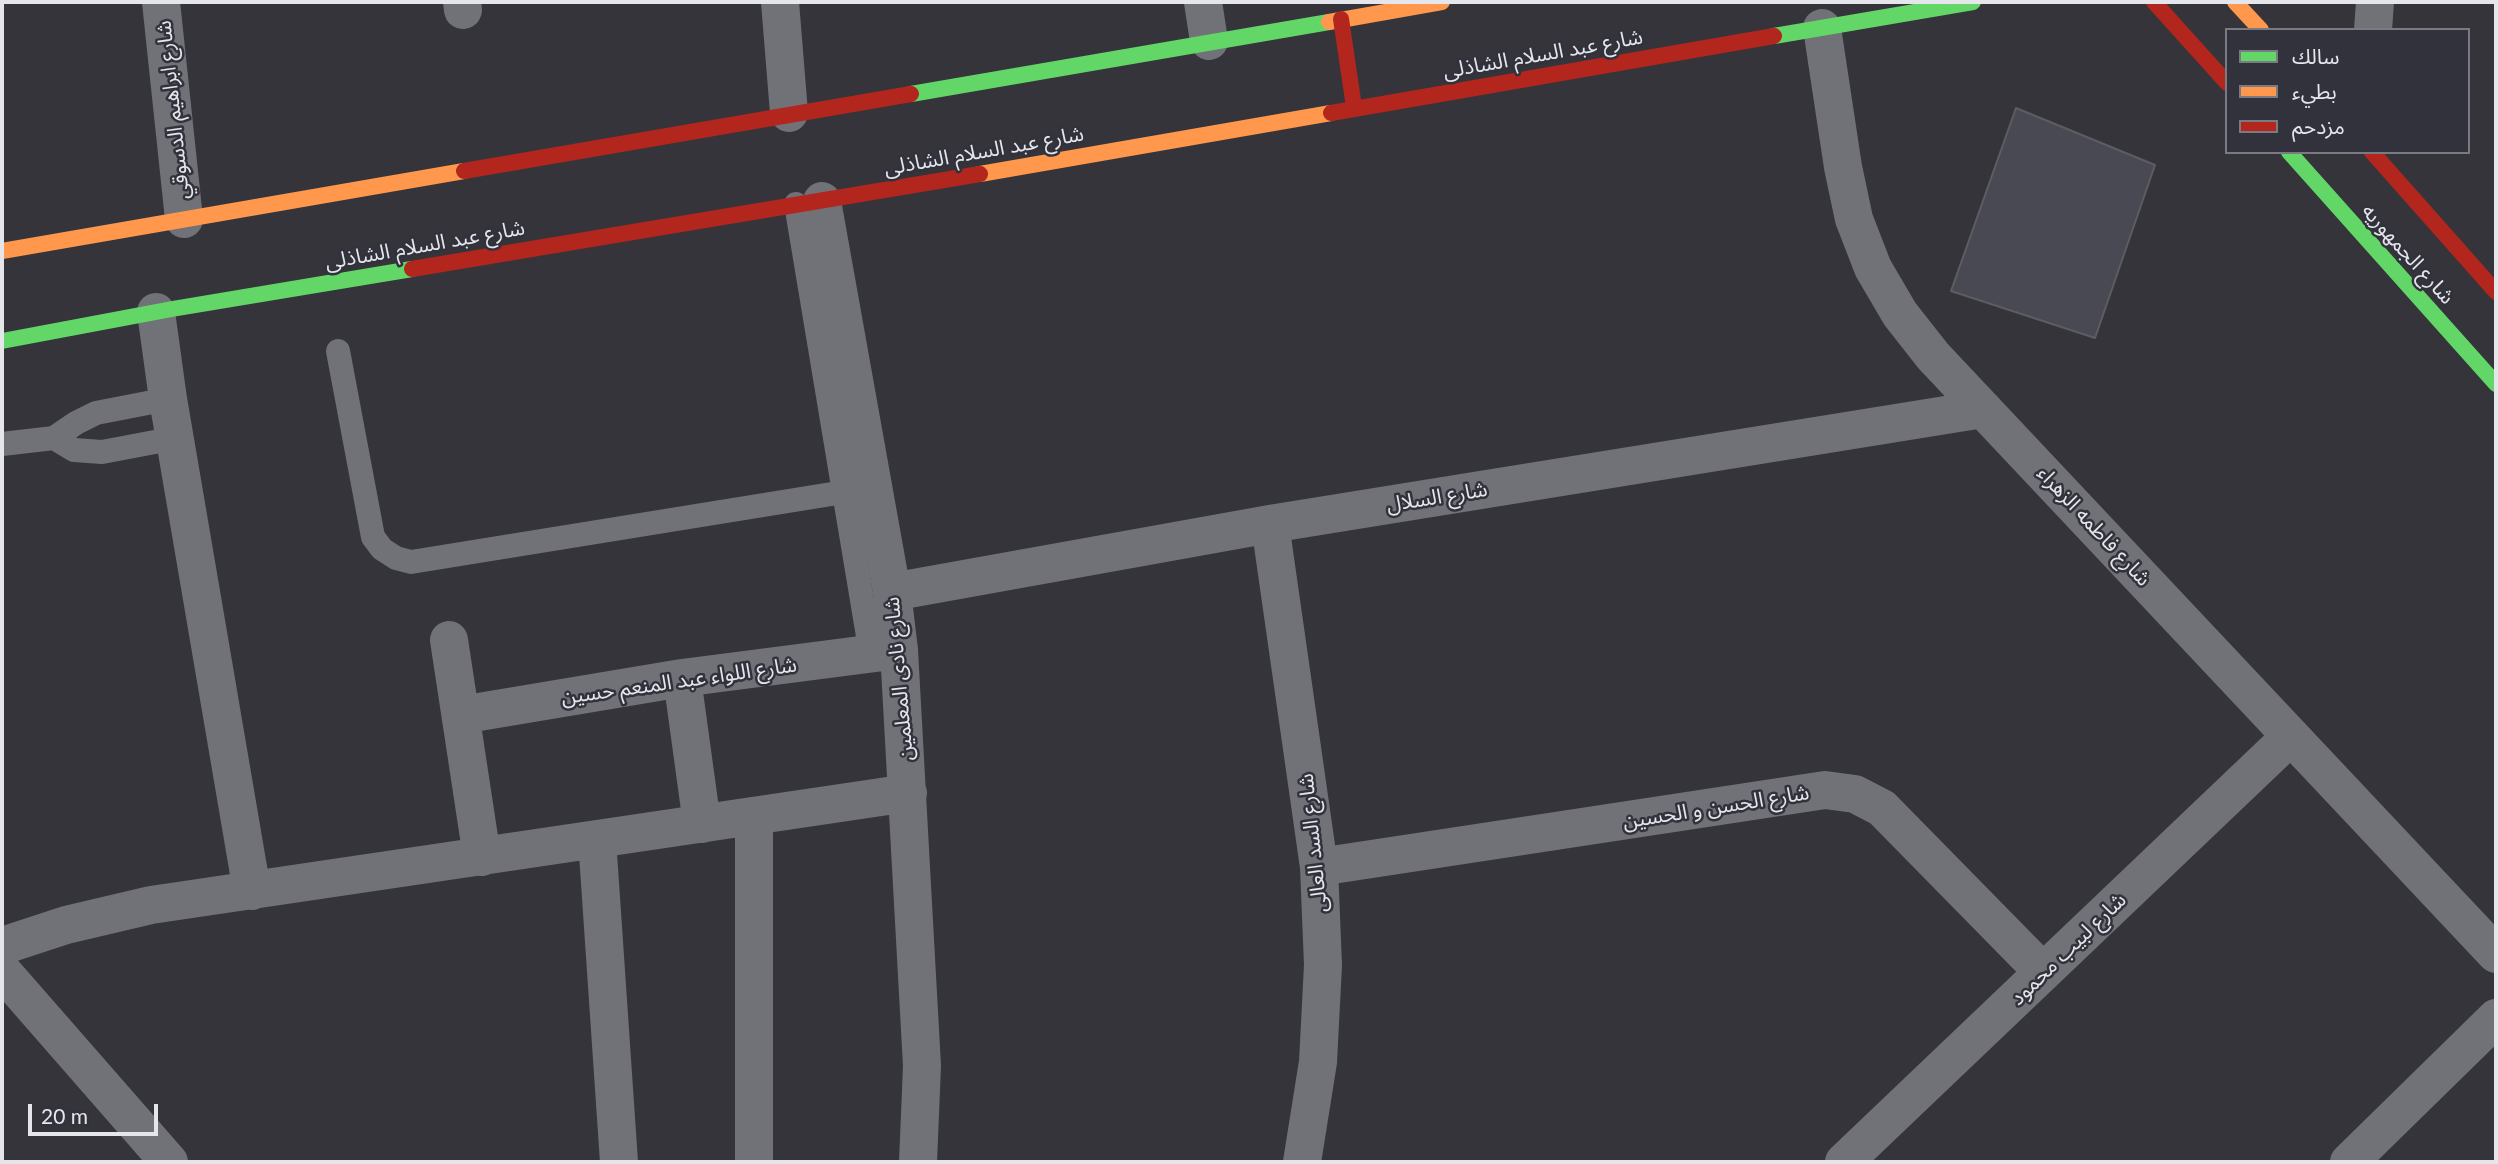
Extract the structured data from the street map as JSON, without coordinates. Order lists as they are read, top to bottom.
{
  "streets": {
    "main road": ["شارع عبد السلام الشاذلى", "شارع الجمهوريه"],
    "street": [
      "شارع ابراهيم الدسوقي",
      "شارع السلال",
      "شارع فاطمه الزهراء",
      "شارع نادى المعلمين",
      "شارع اللواء عبد المنعم حسين",
      "شارع الحسن و الحسين",
      "شارع السد العالى",
      "شارع لبيب محمود"
    ]
  },
  "crossings": [
    ["شارع عبد السلام الشاذلى", "شارع فاطمه الزهراء"],
    ["شارع عبد السلام الشاذلى", "شارع نادى المعلمين"],
    ["شارع السلال", "شارع فاطمه الزهراء"],
    ["شارع السلال", "شارع نادى المعلمين"],
    ["شارع السلال", "شارع السد العالى"],
    ["شارع فاطمه الزهراء", "شارع لبيب محمود"],
    ["شارع نادى المعلمين", "شارع اللواء عبد المنعم حسين"],
    ["شارع الحسن و الحسين", "شارع السد العالى"],
    ["شارع الحسن و الحسين", "شارع لبيب محمود"]
  ],
  "legend": ["سالك", "بطيء", "مزدحم"],
  "scale_bar": "20 m"
}
